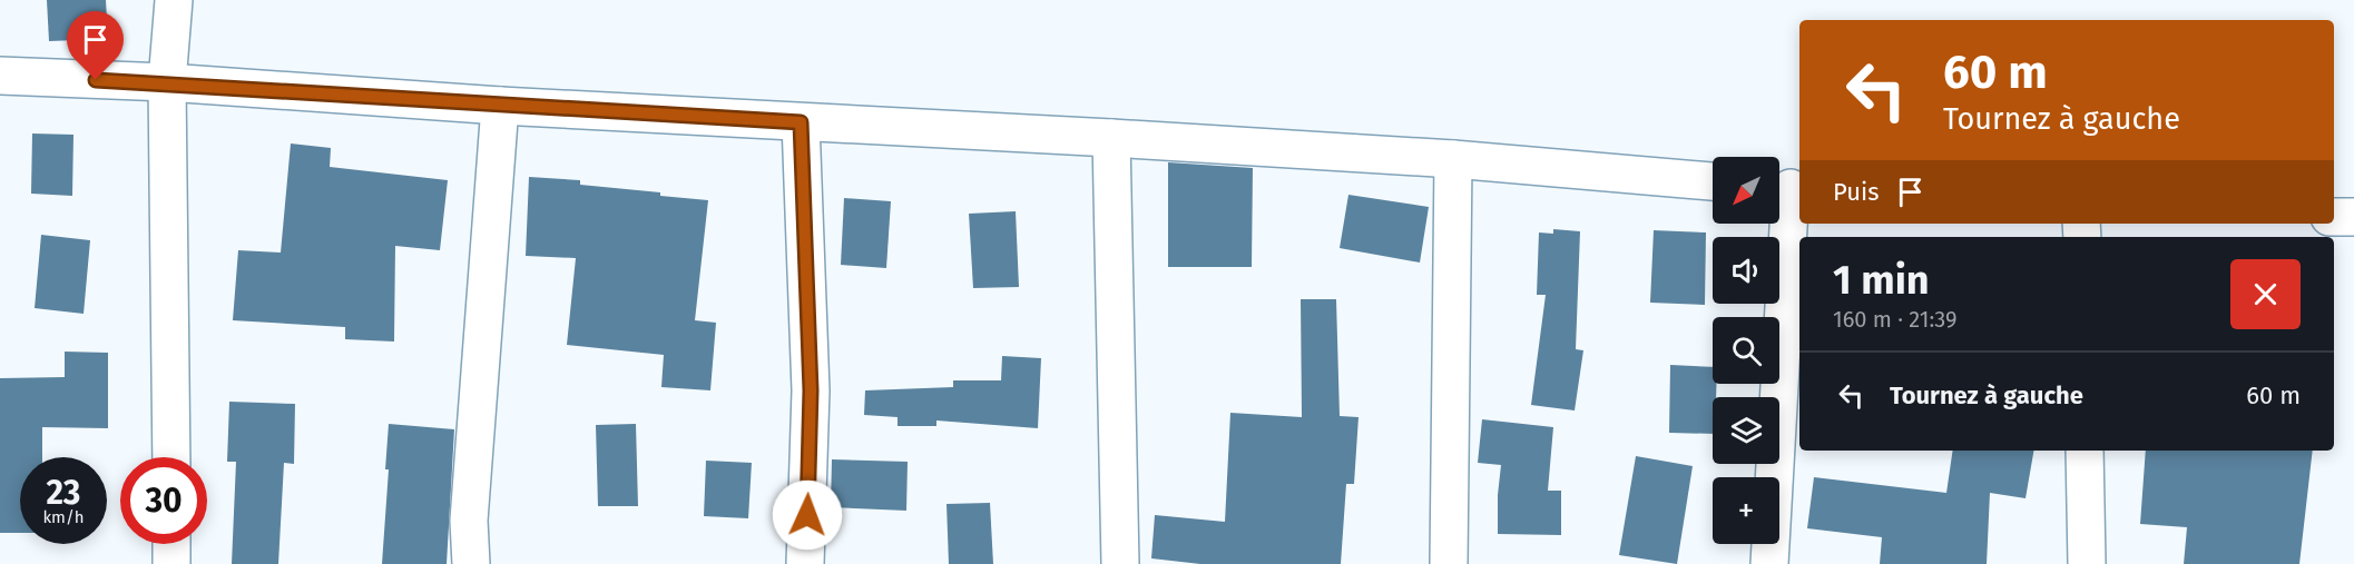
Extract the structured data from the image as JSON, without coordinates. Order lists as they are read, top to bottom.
{
  "north": "bottom left",
  "page": {
    "turn": ["60 m", "Tournez à gauche"],
    "map_buttons": "+",
    "then": "Puis",
    "heading": ["1 min", "160 m · 21:39"],
    "list": [
      {
        "name": "Tournez à gauche",
        "value": "60 m"
      }
    ],
    "speed": "23 km/h",
    "limit": "30"
  }
}
